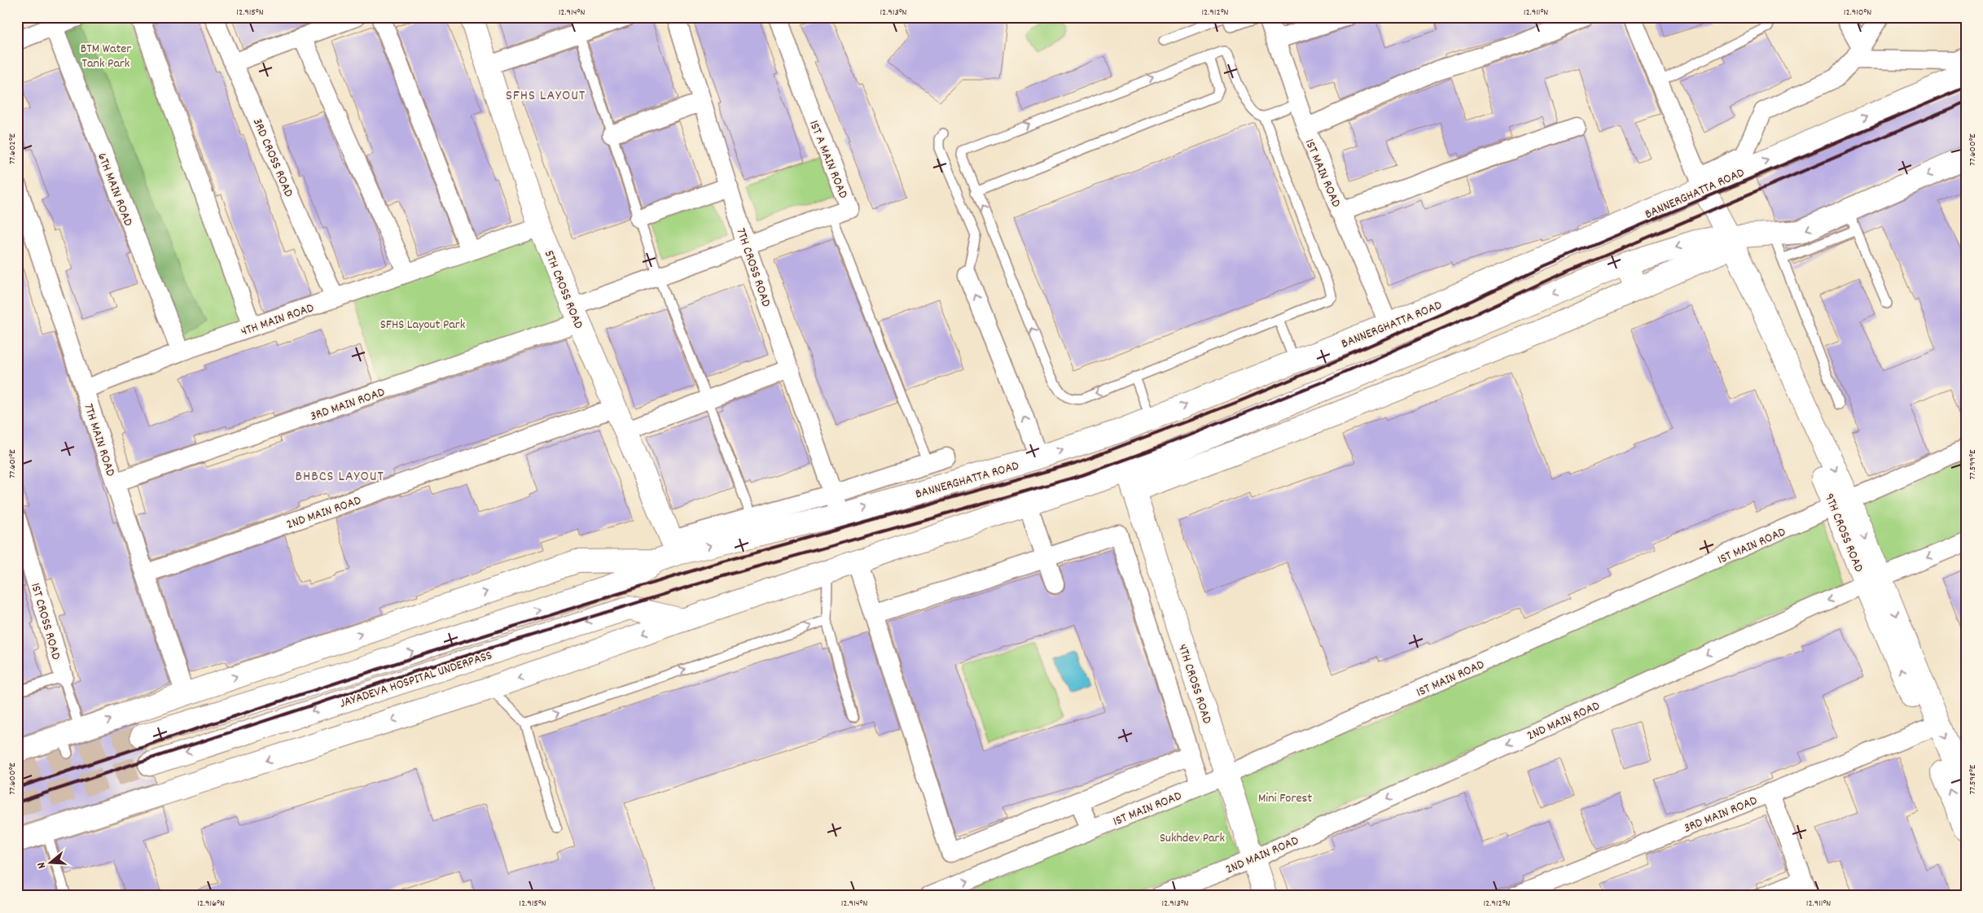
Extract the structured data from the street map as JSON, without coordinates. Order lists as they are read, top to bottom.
{
  "streets": {
    "main road": [
      "BANNERGHATTA ROAD",
      "5TH CROSS ROAD",
      "9TH CROSS ROAD",
      "JAYADEVA HOSPITAL UNDERPASS",
      "4TH CROSS ROAD"
    ],
    "street": [
      "3RD CROSS ROAD",
      "1ST A MAIN ROAD",
      "1ST MAIN ROAD",
      "6TH MAIN ROAD",
      "7TH CROSS ROAD",
      "4TH MAIN ROAD",
      "3RD MAIN ROAD",
      "7TH MAIN ROAD",
      "2ND MAIN ROAD",
      "1ST CROSS ROAD"
    ]
  },
  "crossings": [
    ["3RD CROSS ROAD", "4TH MAIN ROAD"],
    ["1ST A MAIN ROAD", "7TH CROSS ROAD"],
    ["1ST A MAIN ROAD", "5TH CROSS ROAD"],
    ["1ST A MAIN ROAD", "3RD MAIN ROAD"],
    ["1ST MAIN ROAD", "BANNERGHATTA ROAD"],
    ["1ST MAIN ROAD", "9TH CROSS ROAD"],
    ["1ST MAIN ROAD", "4TH CROSS ROAD"],
    ["6TH MAIN ROAD", "4TH MAIN ROAD"],
    ["BANNERGHATTA ROAD", "7TH CROSS ROAD"],
    ["BANNERGHATTA ROAD", "5TH CROSS ROAD"],
    ["BANNERGHATTA ROAD", "9TH CROSS ROAD"],
    ["BANNERGHATTA ROAD", "JAYADEVA HOSPITAL UNDERPASS"],
    ["5TH CROSS ROAD", "4TH MAIN ROAD"],
    ["5TH CROSS ROAD", "3RD MAIN ROAD"],
    ["5TH CROSS ROAD", "2ND MAIN ROAD"],
    ["4TH MAIN ROAD", "7TH MAIN ROAD"],
    ["3RD MAIN ROAD", "7TH MAIN ROAD"],
    ["3RD MAIN ROAD", "9TH CROSS ROAD"],
    ["7TH MAIN ROAD", "2ND MAIN ROAD"],
    ["2ND MAIN ROAD", "9TH CROSS ROAD"],
    ["2ND MAIN ROAD", "4TH CROSS ROAD"]
  ],
  "one_way": ["2ND MAIN ROAD"],
  "districts": ["SFHS LAYOUT", "BHBCS LAYOUT"],
  "parks": [
    "BTM Water Tank Park",
    "SFHS Layout Park",
    "Mini Forest",
    "Sukhdev Park"
  ],
  "north": "left",
  "coordinates": [
    "12.915°N",
    "12.914°N",
    "12.913°N",
    "12.912°N",
    "12.911°N",
    "12.910°N",
    "77.602°E",
    "77.600°E",
    "77.601°E",
    "77.599°E",
    "77.598°E",
    "12.916°N"
  ]
}
